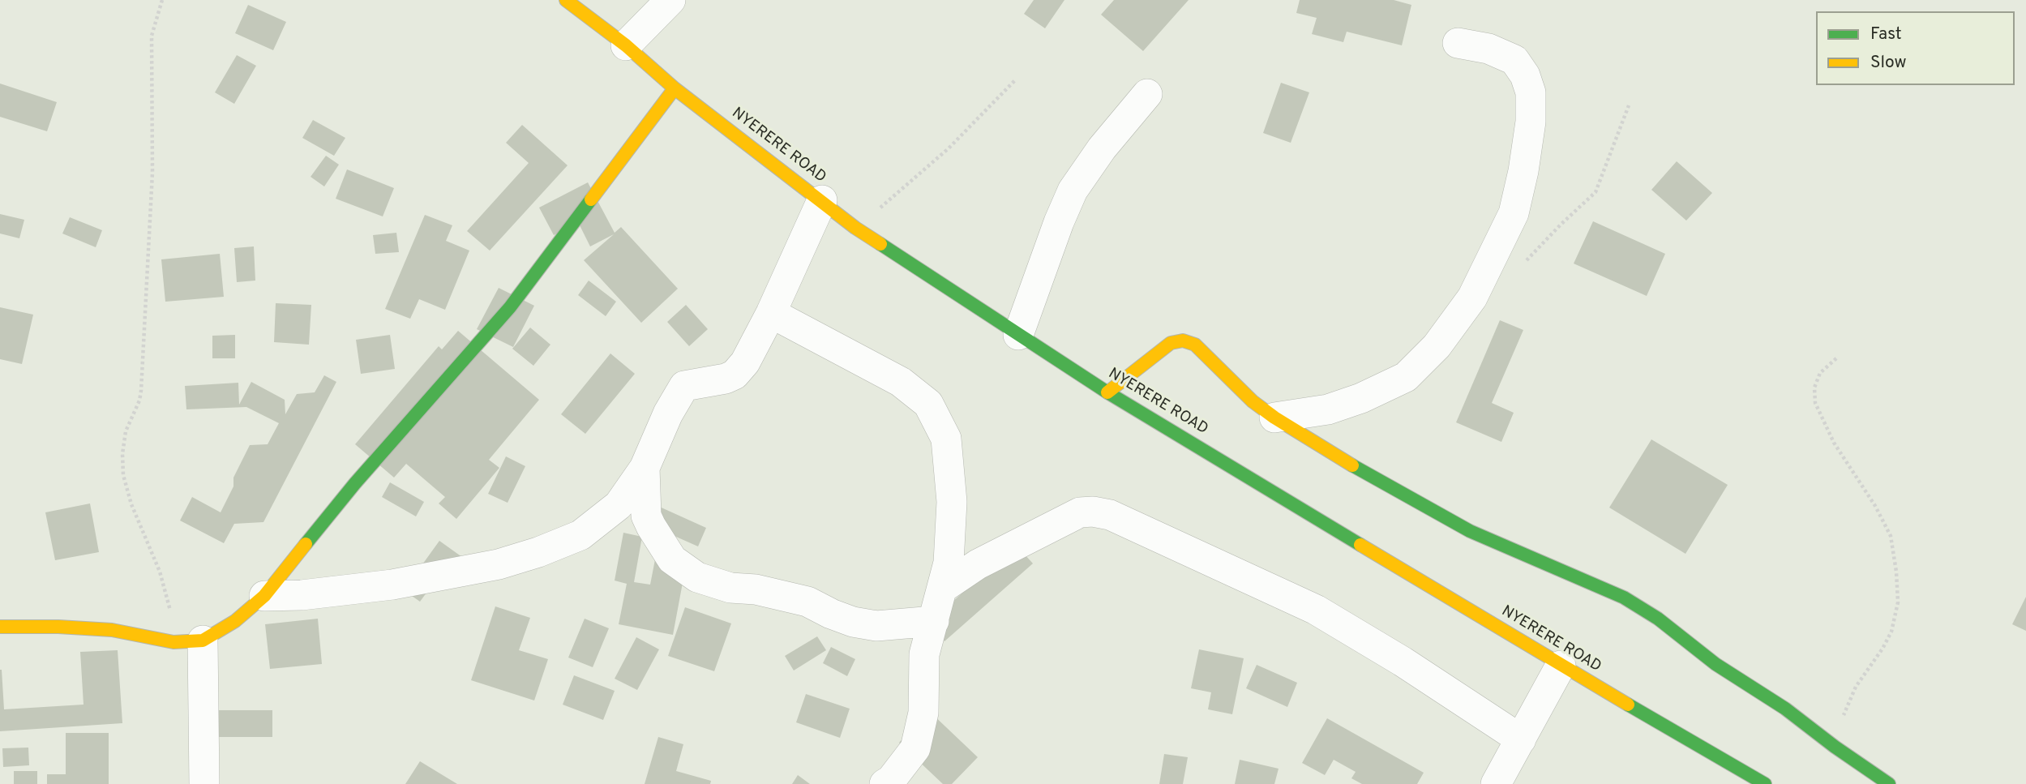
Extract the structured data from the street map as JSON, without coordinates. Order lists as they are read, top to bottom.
{
  "streets": {
    "street": ["NYERERE ROAD"]
  },
  "legend": ["Fast", "Slow"]
}
